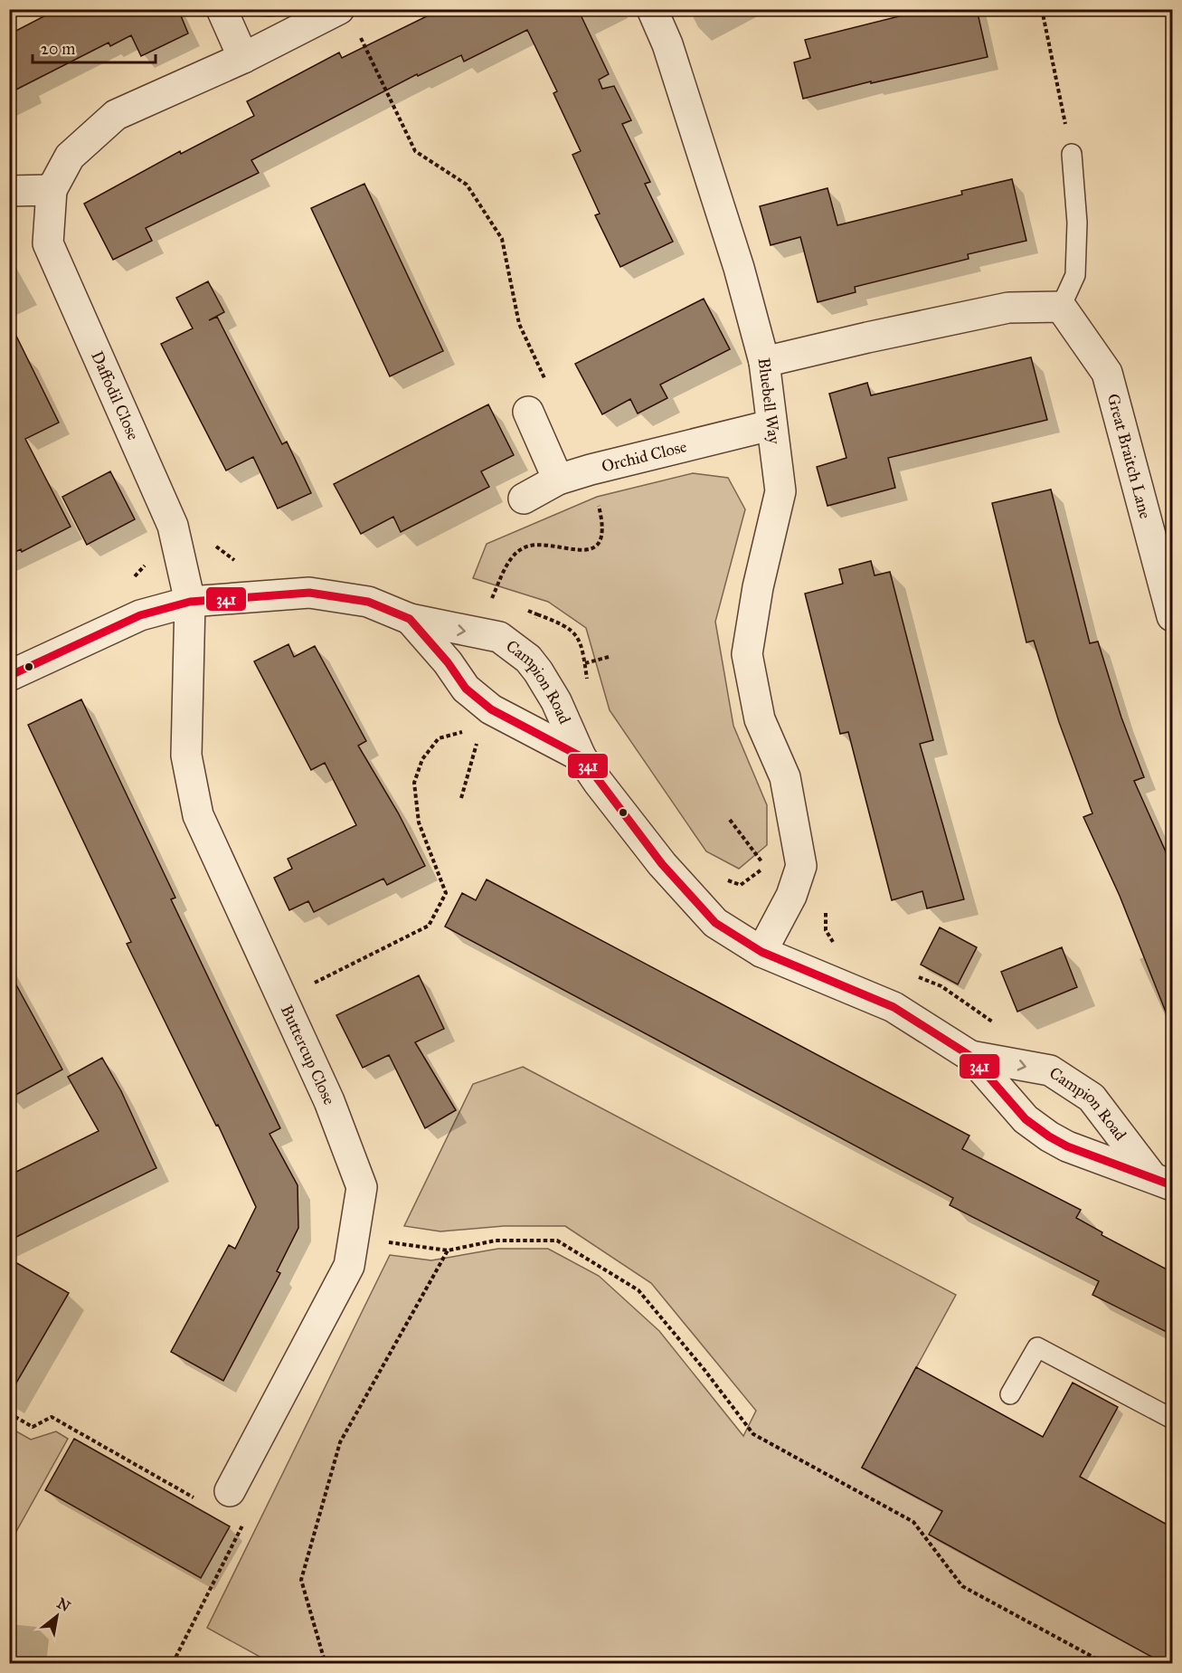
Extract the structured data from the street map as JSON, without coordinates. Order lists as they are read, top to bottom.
{
  "streets": {
    "street": [
      "Daffodil Close",
      "Bluebell Way",
      "Orchid Close",
      "Great Braitch Lane",
      "Campion Road",
      "Buttercup Close"
    ]
  },
  "crossings": [
    ["Daffodil Close", "Campion Road"],
    ["Daffodil Close", "Buttercup Close"],
    ["Bluebell Way", "Orchid Close"],
    ["Bluebell Way", "Campion Road"],
    ["Campion Road", "Buttercup Close"]
  ],
  "lines": ["transit line 341"],
  "scale_bar": "20 m",
  "north": "top right"
}
